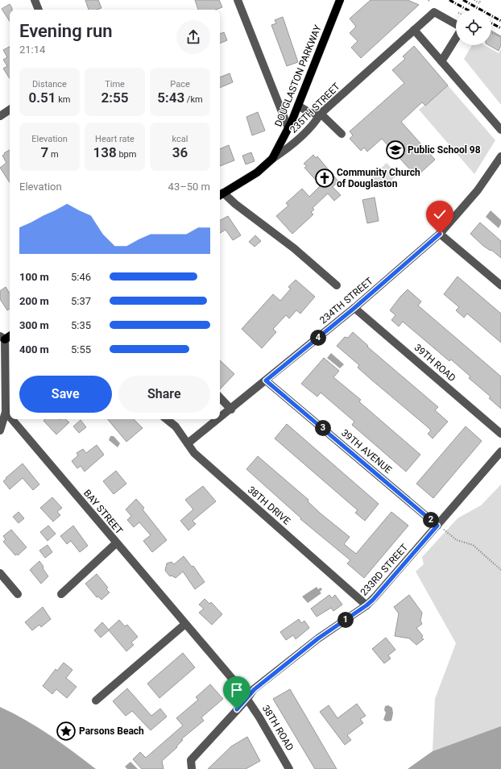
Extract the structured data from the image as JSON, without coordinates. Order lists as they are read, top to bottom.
{
  "streets": {
    "main road": ["DOUGLASTON PARKWAY", "235TH STREET"],
    "street": [
      "234TH STREET",
      "39TH ROAD",
      "39TH AVENUE",
      "38TH DRIVE",
      "BAY STREET",
      "233RD STREET",
      "38TH ROAD"
    ]
  },
  "crossings": [
    ["DOUGLASTON PARKWAY", "235TH STREET"],
    ["234TH STREET", "39TH ROAD"],
    ["234TH STREET", "39TH AVENUE"],
    ["234TH STREET", "38TH DRIVE"],
    ["39TH AVENUE", "233RD STREET"],
    ["38TH DRIVE", "233RD STREET"],
    ["BAY STREET", "38TH ROAD"],
    ["233RD STREET", "38TH ROAD"]
  ],
  "places": {
    "school or university": ["Public School 98"],
    "church": ["Community Church of Douglaston"],
    "place": ["Parsons Beach"]
  },
  "page": {
    "heading": ["Evening run", "21:14"],
    "stats": [
      ["Distance", "0.51 km"],
      ["Time", "2:55"],
      ["Pace", "5:43 /km"],
      ["Elevation", "7 m"],
      ["Heart rate", "138 bpm"],
      ["kcal", "36"]
    ],
    "chart": ["Elevation", "43–50 m"],
    "list": [
      {
        "name": "100 m",
        "note": "5:46"
      },
      {
        "name": "200 m",
        "note": "5:37"
      },
      {
        "name": "300 m",
        "note": "5:35"
      },
      {
        "name": "400 m",
        "note": "5:55"
      }
    ],
    "pins": [
      "4",
      "3",
      "2",
      "1"
    ],
    "buttons": ["Save", "Share"]
  }
}
